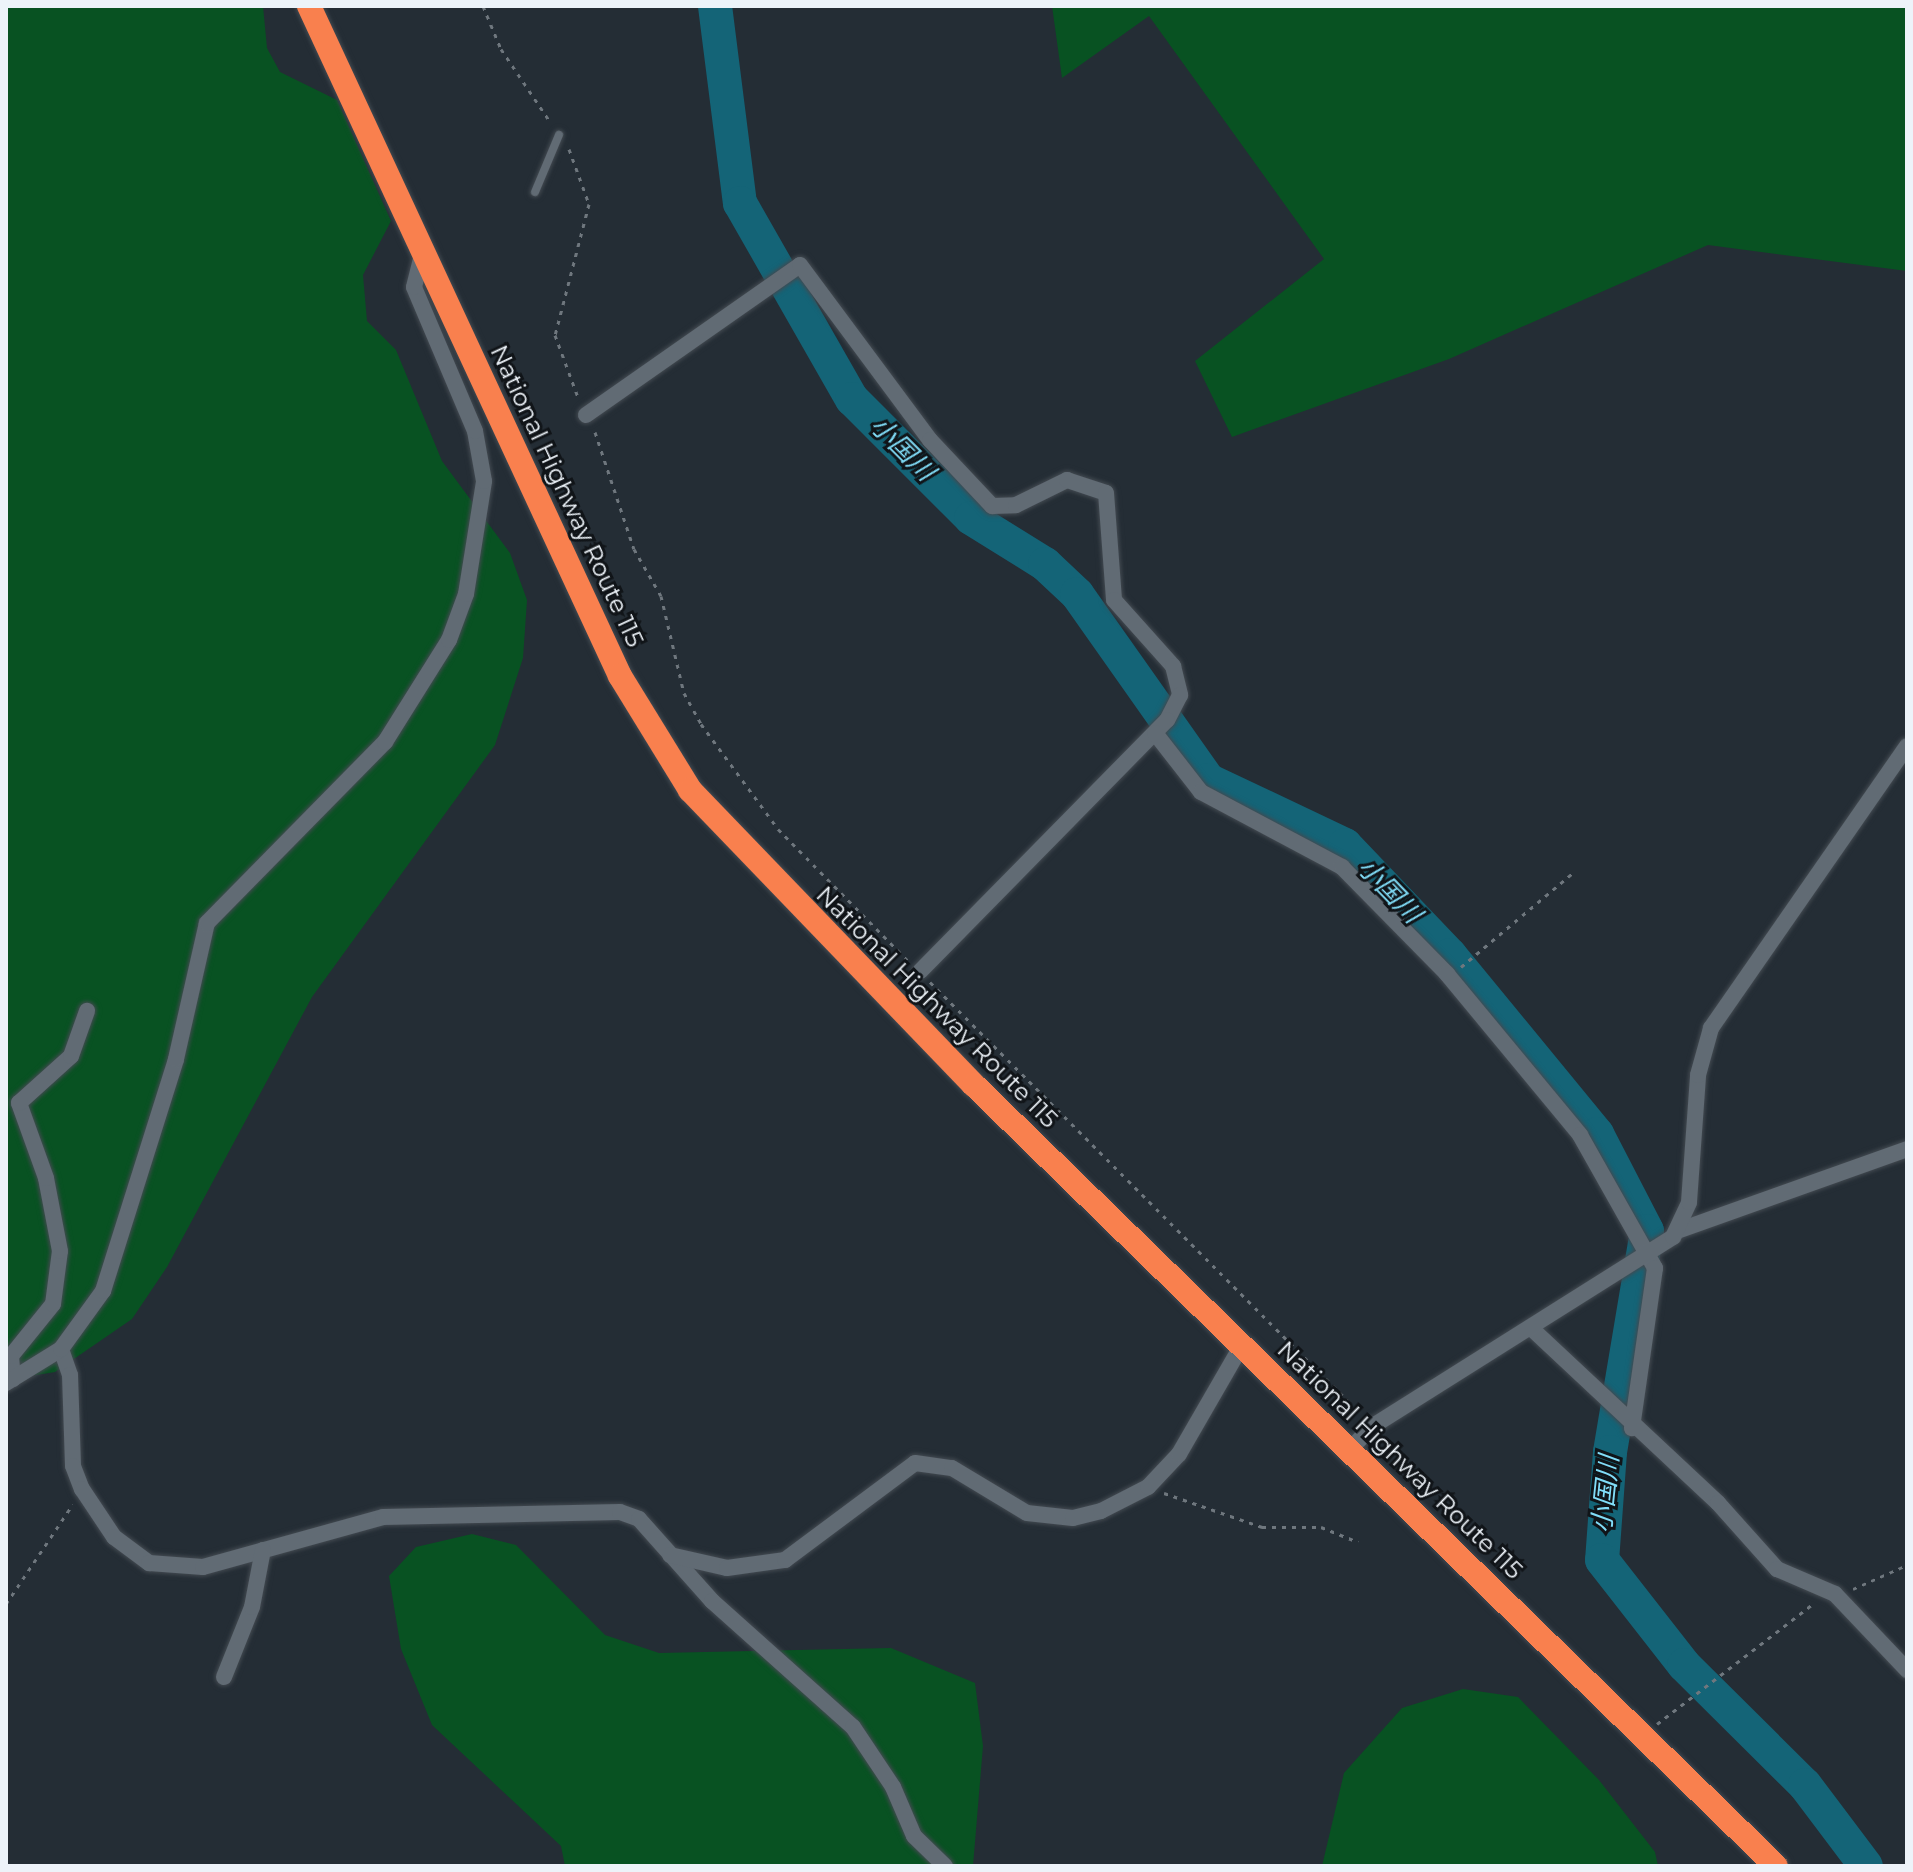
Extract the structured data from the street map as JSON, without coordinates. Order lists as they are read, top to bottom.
{
  "streets": {
    "highway": ["National Highway Route 115"]
  },
  "water": ["小国川"]
}
